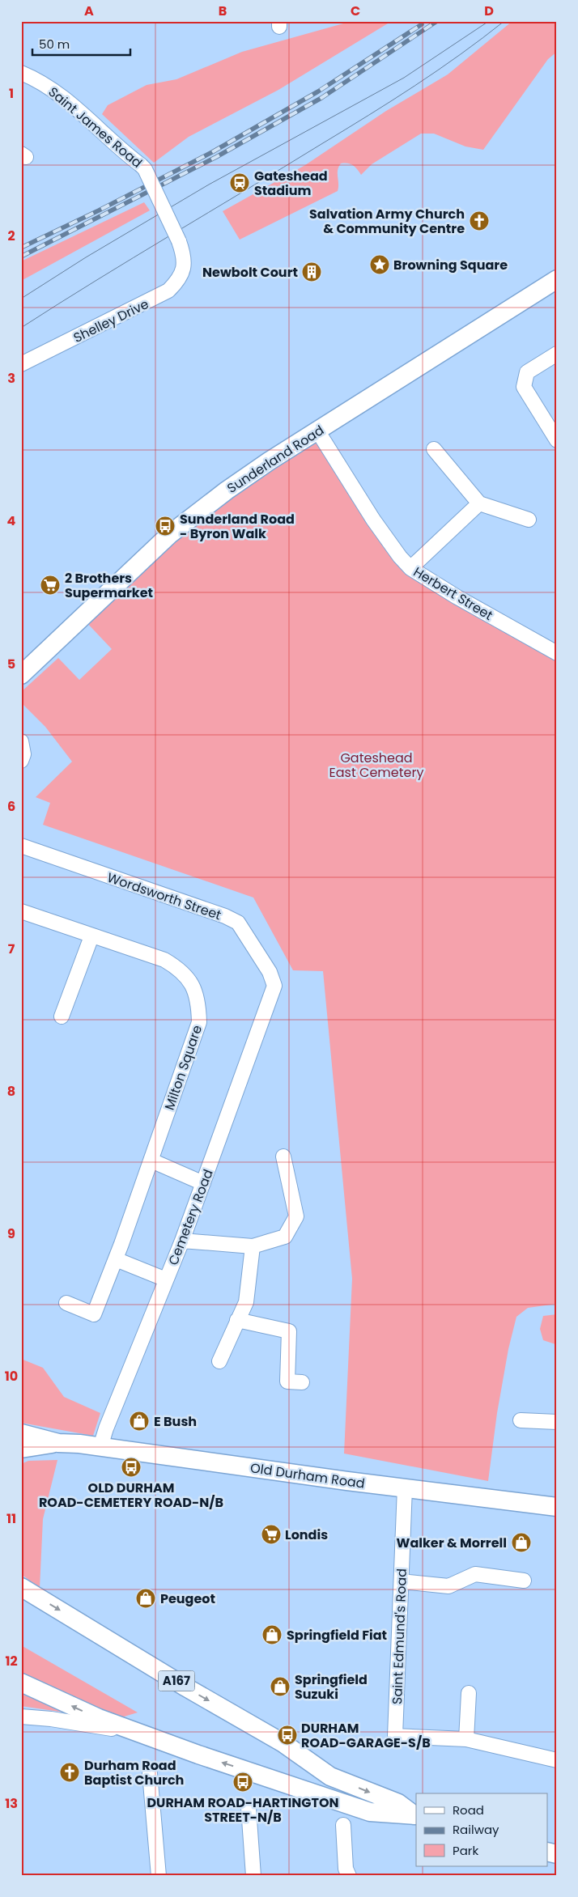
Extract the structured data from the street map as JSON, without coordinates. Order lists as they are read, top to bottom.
{
  "streets": {
    "main road": ["Sunderland Road", "Old Durham Road", "A167"],
    "street": [
      "Saint James Road",
      "Shelley Drive",
      "Herbert Street",
      "Wordsworth Street",
      "Milton Square",
      "Cemetery Road",
      "Saint Edmund's Road"
    ]
  },
  "crossings": [
    ["Saint James Road", "Shelley Drive"],
    ["Sunderland Road", "Herbert Street"],
    ["Wordsworth Street", "Cemetery Road"],
    ["Cemetery Road", "Old Durham Road"],
    ["Old Durham Road", "Saint Edmund's Road"]
  ],
  "parks": ["Gateshead East Cemetery"],
  "places": {
    "station": ["Gateshead Stadium"],
    "church": ["Salvation Army Church & Community Centre", "Durham Road Baptist Church"],
    "place": ["Browning Square"],
    "building": ["Newbolt Court"],
    "bus stop": [
      "Sunderland Road - Byron Walk",
      "OLD DURHAM ROAD-CEMETERY ROAD-N/B",
      "DURHAM ROAD-GARAGE-S/B",
      "DURHAM ROAD-HARTINGTON STREET-N/B"
    ],
    "supermarket": ["2 Brothers Supermarket", "Londis"],
    "shop": [
      "E Bush",
      "Walker & Morrell",
      "Peugeot",
      "Springfield Fiat",
      "Springfield Suzuki"
    ]
  },
  "legend": ["Road", "Railway", "Park"],
  "scale_bar": "50 m",
  "grid": {
    "columns": [
      "A",
      "B",
      "C",
      "D"
    ],
    "rows": [
      "1",
      "2",
      "3",
      "4",
      "5",
      "6",
      "7",
      "8",
      "9",
      "10",
      "11",
      "12",
      "13"
    ]
  }
}
